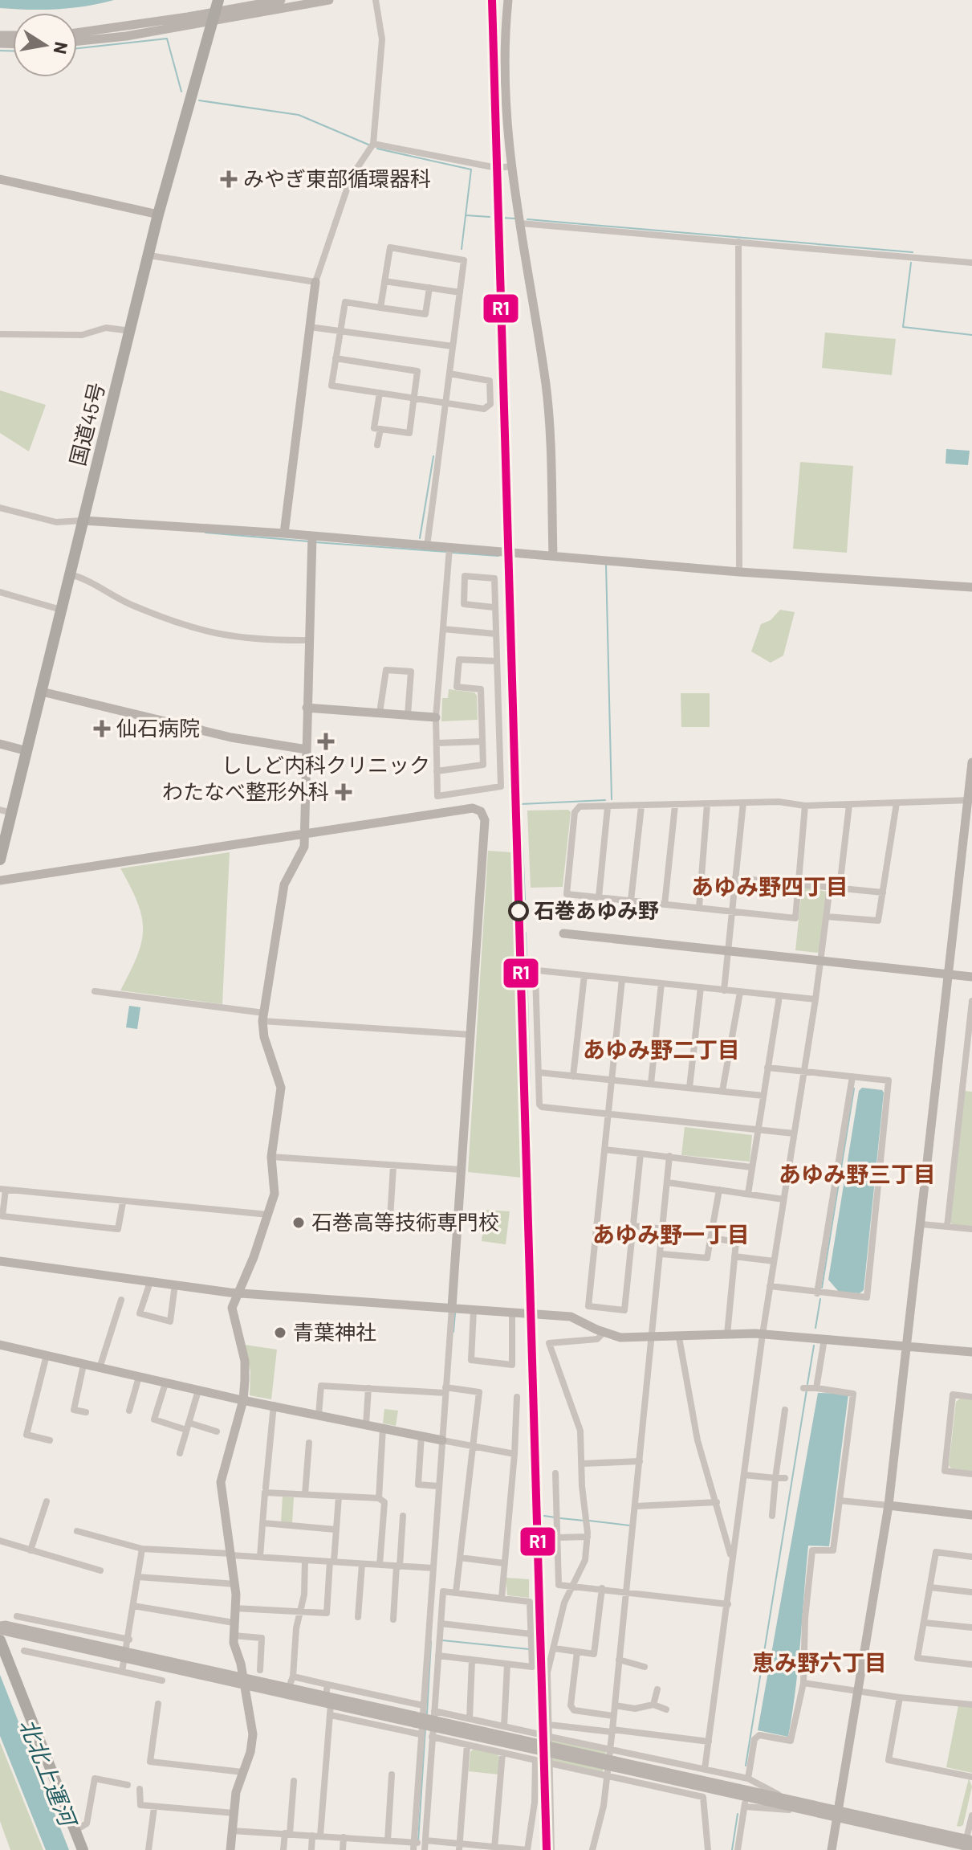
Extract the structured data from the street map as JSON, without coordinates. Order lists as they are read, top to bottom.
{
  "streets": {
    "highway": ["国道45号"]
  },
  "districts": [
    "あゆみ野四丁目",
    "あゆみ野二丁目",
    "あゆみ野三丁目",
    "あゆみ野一丁目",
    "恵み野六丁目"
  ],
  "water": ["北北上運河"],
  "places": {
    "health": [
      "みやぎ東部循環器科",
      "仙石病院",
      "ししど内科クリニック",
      "わたなべ整形外科"
    ],
    "other": ["石巻あゆみ野", "石巻高等技術専門校", "青葉神社"]
  },
  "lines": ["transit line R1"],
  "north": "right"
}
